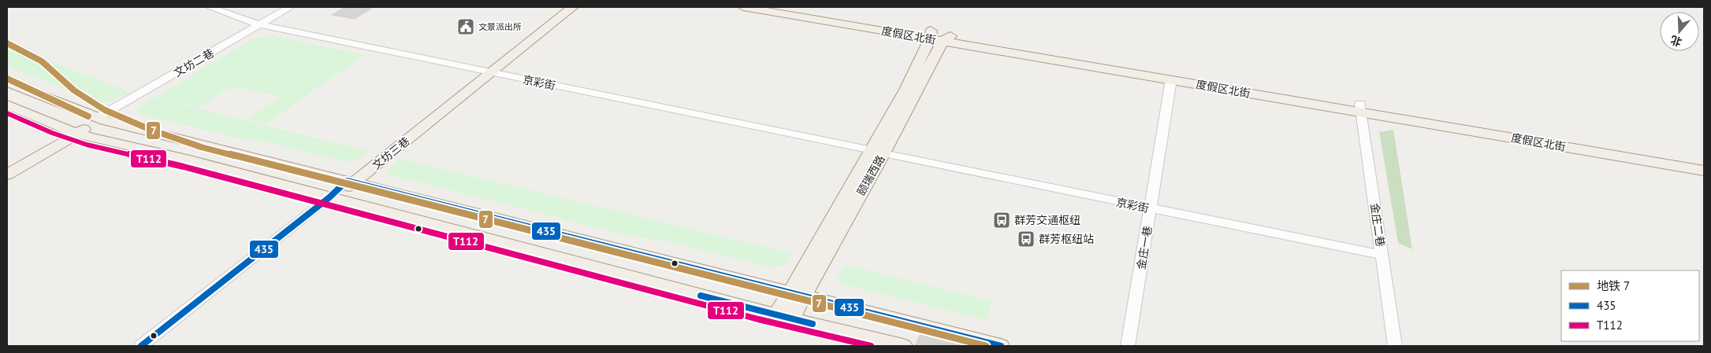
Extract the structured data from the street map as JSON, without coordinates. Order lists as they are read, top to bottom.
{
  "streets": {
    "main road": ["度假区北街", "文坊三巷", "颐瑞西路"],
    "street": [
      "文坊二巷",
      "京彩街",
      "金庄二巷",
      "金庄一巷"
    ]
  },
  "crossings": [
    ["度假区北街", "颐瑞西路"],
    ["度假区北街", "金庄二巷"],
    ["度假区北街", "金庄一巷"],
    ["文坊二巷", "京彩街"],
    ["京彩街", "文坊三巷"],
    ["京彩街", "颐瑞西路"],
    ["京彩街", "金庄二巷"],
    ["京彩街", "金庄一巷"]
  ],
  "places": {
    "public building": ["文景派出所"],
    "bus stop": ["群芳交通枢纽", "群芳枢纽站"]
  },
  "lines": ["metro line 7", "transit line T112", "transit line 435"],
  "legend": ["地铁 7", "435", "T112"],
  "north": "bottom"
}
